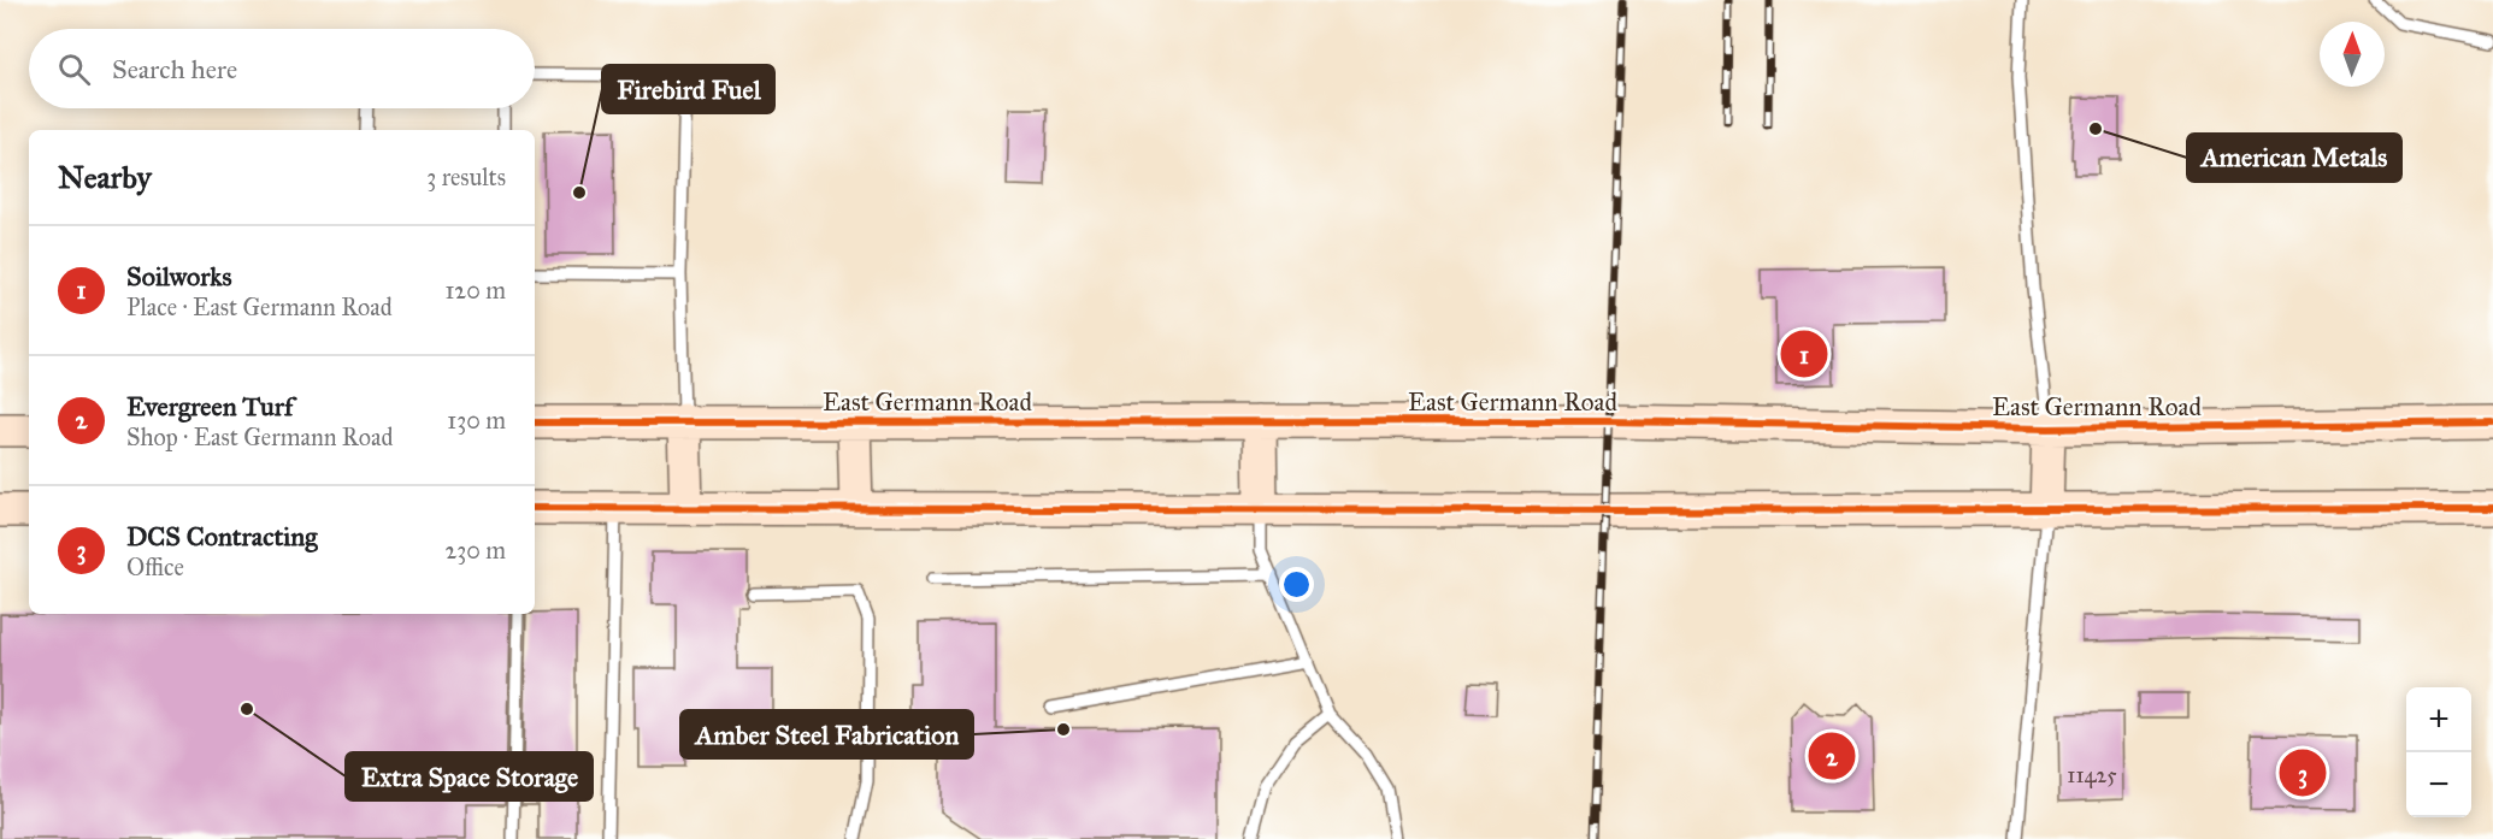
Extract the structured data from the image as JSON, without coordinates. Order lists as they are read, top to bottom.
{
  "streets": {
    "main road": ["East Germann Road"]
  },
  "places": [
    "American Metals",
    "Firebird Fuel",
    "Extra Space Storage",
    "Amber Steel Fabrication"
  ],
  "house_numbers": ["11425"],
  "north": "top",
  "page": {
    "search": "Search here",
    "heading": ["Nearby", "3 results"],
    "list": [
      {
        "mark": "1",
        "name": "Soilworks",
        "note": "Place · East Germann Road",
        "value": "120 m"
      },
      {
        "mark": "2",
        "name": "Evergreen Turf",
        "note": "Shop · East Germann Road",
        "value": "130 m"
      },
      {
        "mark": "3",
        "name": "DCS Contracting",
        "note": "Office",
        "value": "230 m"
      }
    ],
    "pins": ["1", "2", "3"],
    "map_buttons": ["+", "−"]
  }
}
